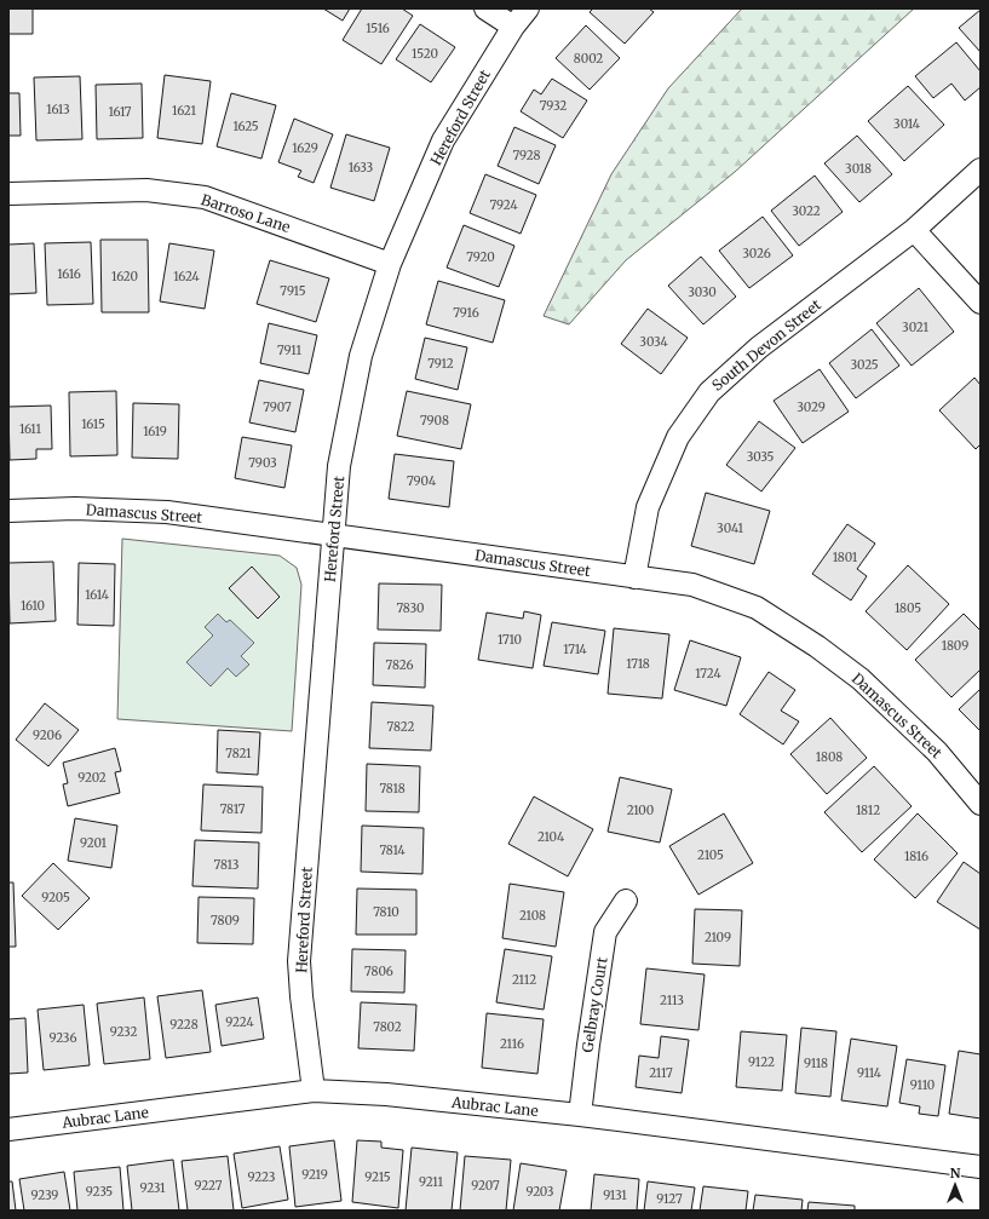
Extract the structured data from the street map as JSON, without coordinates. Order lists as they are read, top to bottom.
{
  "streets": {
    "street": [
      "Hereford Street",
      "Barroso Lane",
      "South Devon Street",
      "Damascus Street",
      "Gelbray Court",
      "Aubrac Lane"
    ]
  },
  "crossings": [
    ["Hereford Street", "Barroso Lane"],
    ["Hereford Street", "Damascus Street"],
    ["Hereford Street", "Aubrac Lane"],
    ["South Devon Street", "Damascus Street"],
    ["Gelbray Court", "Aubrac Lane"]
  ],
  "house_numbers": [
    "1516",
    "1520",
    "8002",
    "7932",
    "1613",
    "1621",
    "1617",
    "3014",
    "1625",
    "1629",
    "7928",
    "1633",
    "3018",
    "7924",
    "3022",
    "3026",
    "7920",
    "1616",
    "1620",
    "1624",
    "7915",
    "3030",
    "7916",
    "3021",
    "3034",
    "7911",
    "7912",
    "3025",
    "7907",
    "3029",
    "7908",
    "1615",
    "1611",
    "1619",
    "3035",
    "7903",
    "7904",
    "3041",
    "1801",
    "1614",
    "1610",
    "7830",
    "1805",
    "1710",
    "1809",
    "1714",
    "1718",
    "7826",
    "1724",
    "7822",
    "9206",
    "7821",
    "1808",
    "9202",
    "7818",
    "7817",
    "2100",
    "1812",
    "2104",
    "9201",
    "7814",
    "2105",
    "1816",
    "7813",
    "9205",
    "7810",
    "2108",
    "7809",
    "2109",
    "7806",
    "2112",
    "2113",
    "9224",
    "9228",
    "7802",
    "9232",
    "9236",
    "2116",
    "9122",
    "9118",
    "2117",
    "9114",
    "9110",
    "9219",
    "9223",
    "9215",
    "9211",
    "9227",
    "9207",
    "9231",
    "9235",
    "9203",
    "9239",
    "9131",
    "9127"
  ],
  "north": "top"
}
